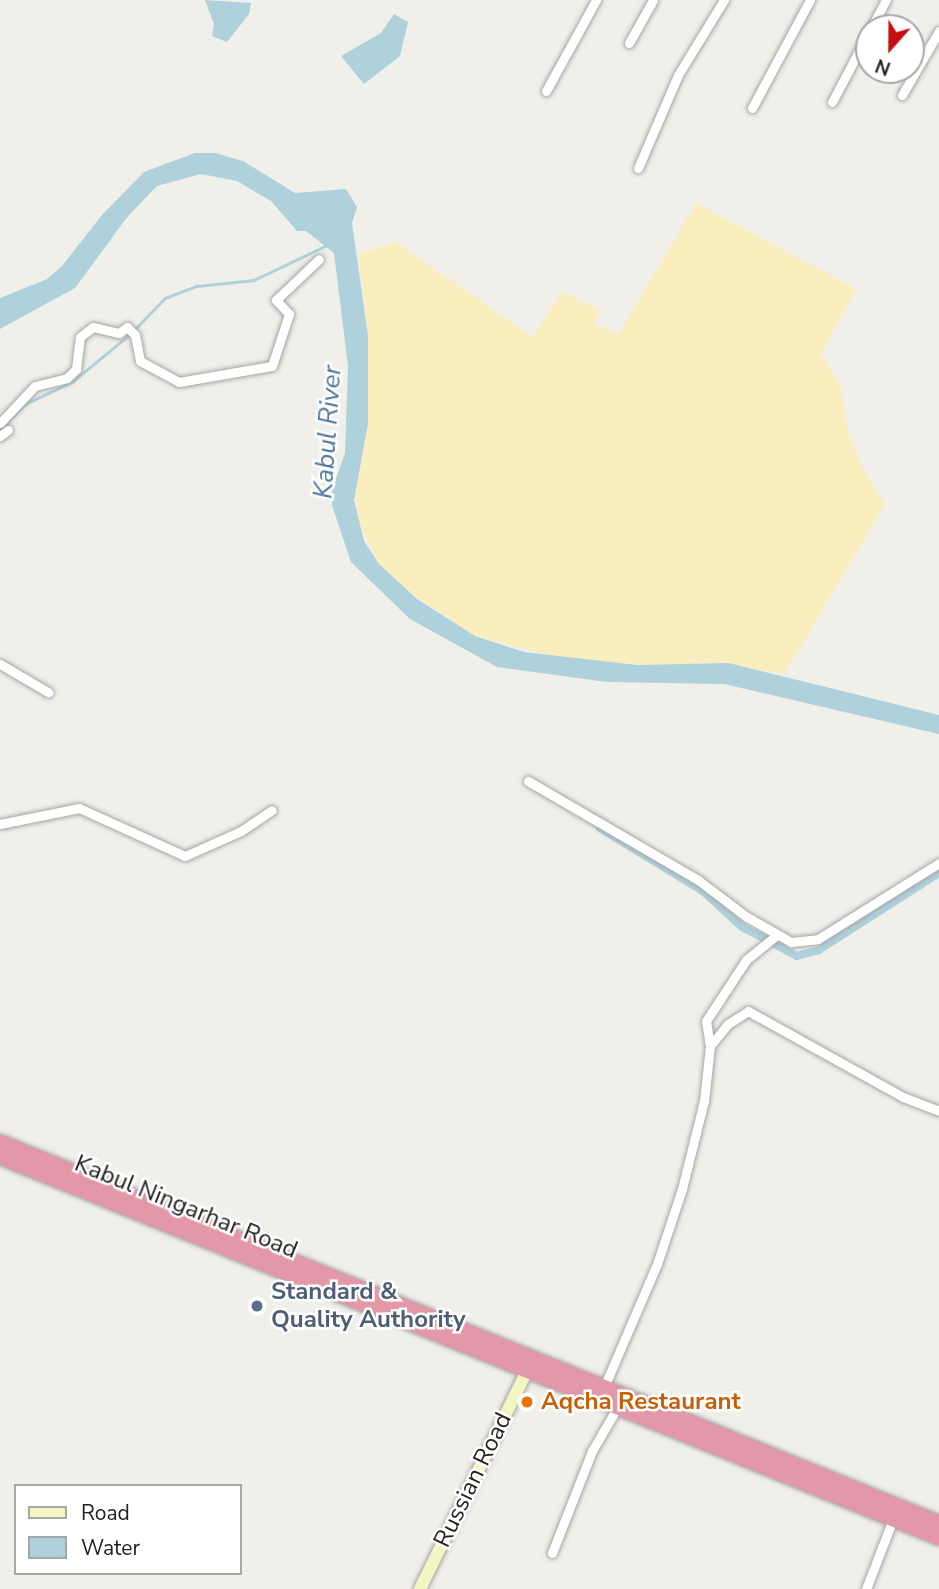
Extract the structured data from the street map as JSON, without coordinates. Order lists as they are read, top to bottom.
{
  "streets": {
    "highway": ["Kabul Ningarhar Road"],
    "main road": ["Russian Road"]
  },
  "crossings": [
    ["Kabul Ningarhar Road", "Russian Road"]
  ],
  "water": ["Kabul River"],
  "places": ["Standard & Quality Authority", "Aqcha Restaurant"],
  "legend": ["Road", "Water"],
  "north": "bottom"
}
